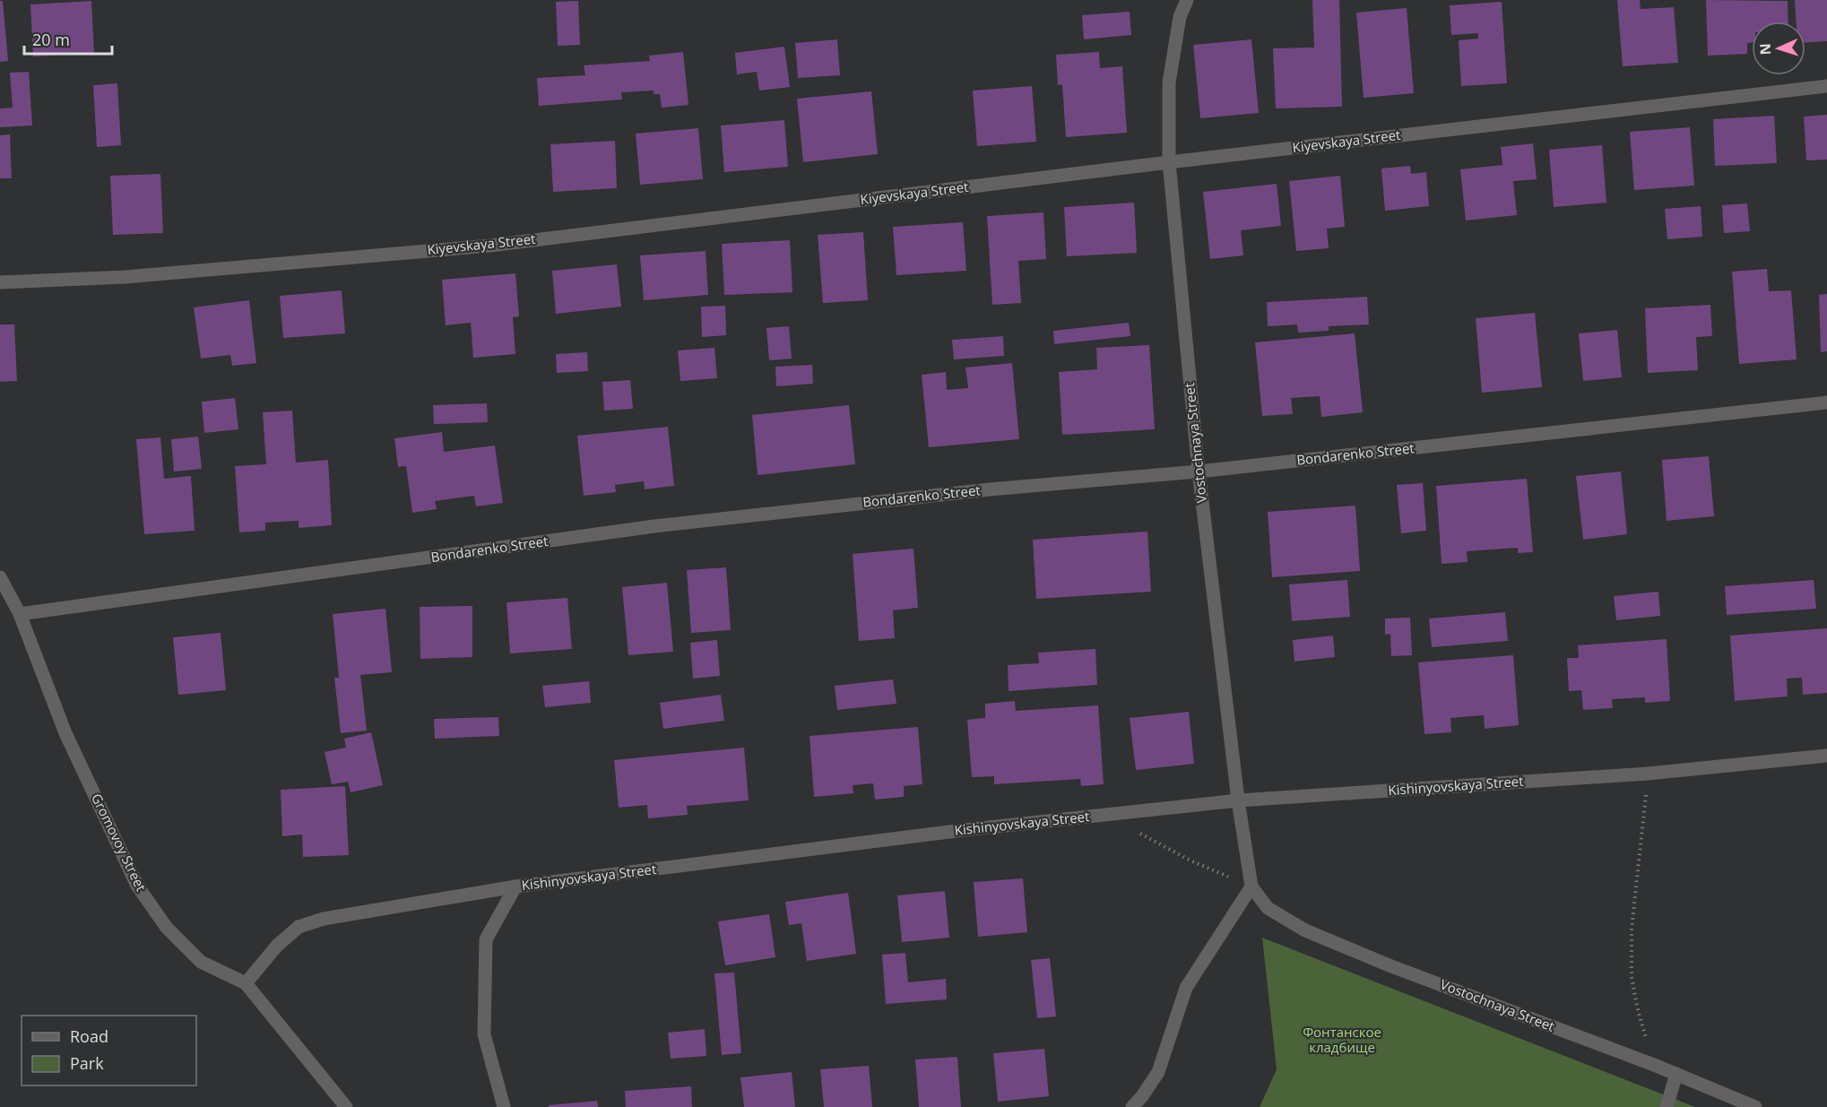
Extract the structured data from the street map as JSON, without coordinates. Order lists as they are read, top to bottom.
{
  "streets": {
    "street": [
      "Kiyevskaya Street",
      "Vostochnaya Street",
      "Bondarenko Street",
      "Kishinyovskaya Street",
      "Gromovoy Street"
    ]
  },
  "crossings": [
    ["Kiyevskaya Street", "Vostochnaya Street"],
    ["Vostochnaya Street", "Bondarenko Street"],
    ["Vostochnaya Street", "Kishinyovskaya Street"],
    ["Bondarenko Street", "Gromovoy Street"],
    ["Kishinyovskaya Street", "Gromovoy Street"]
  ],
  "parks": ["Фонтанское кладбище"],
  "legend": ["Road", "Park"],
  "scale_bar": "20 m",
  "north": "left"
}
